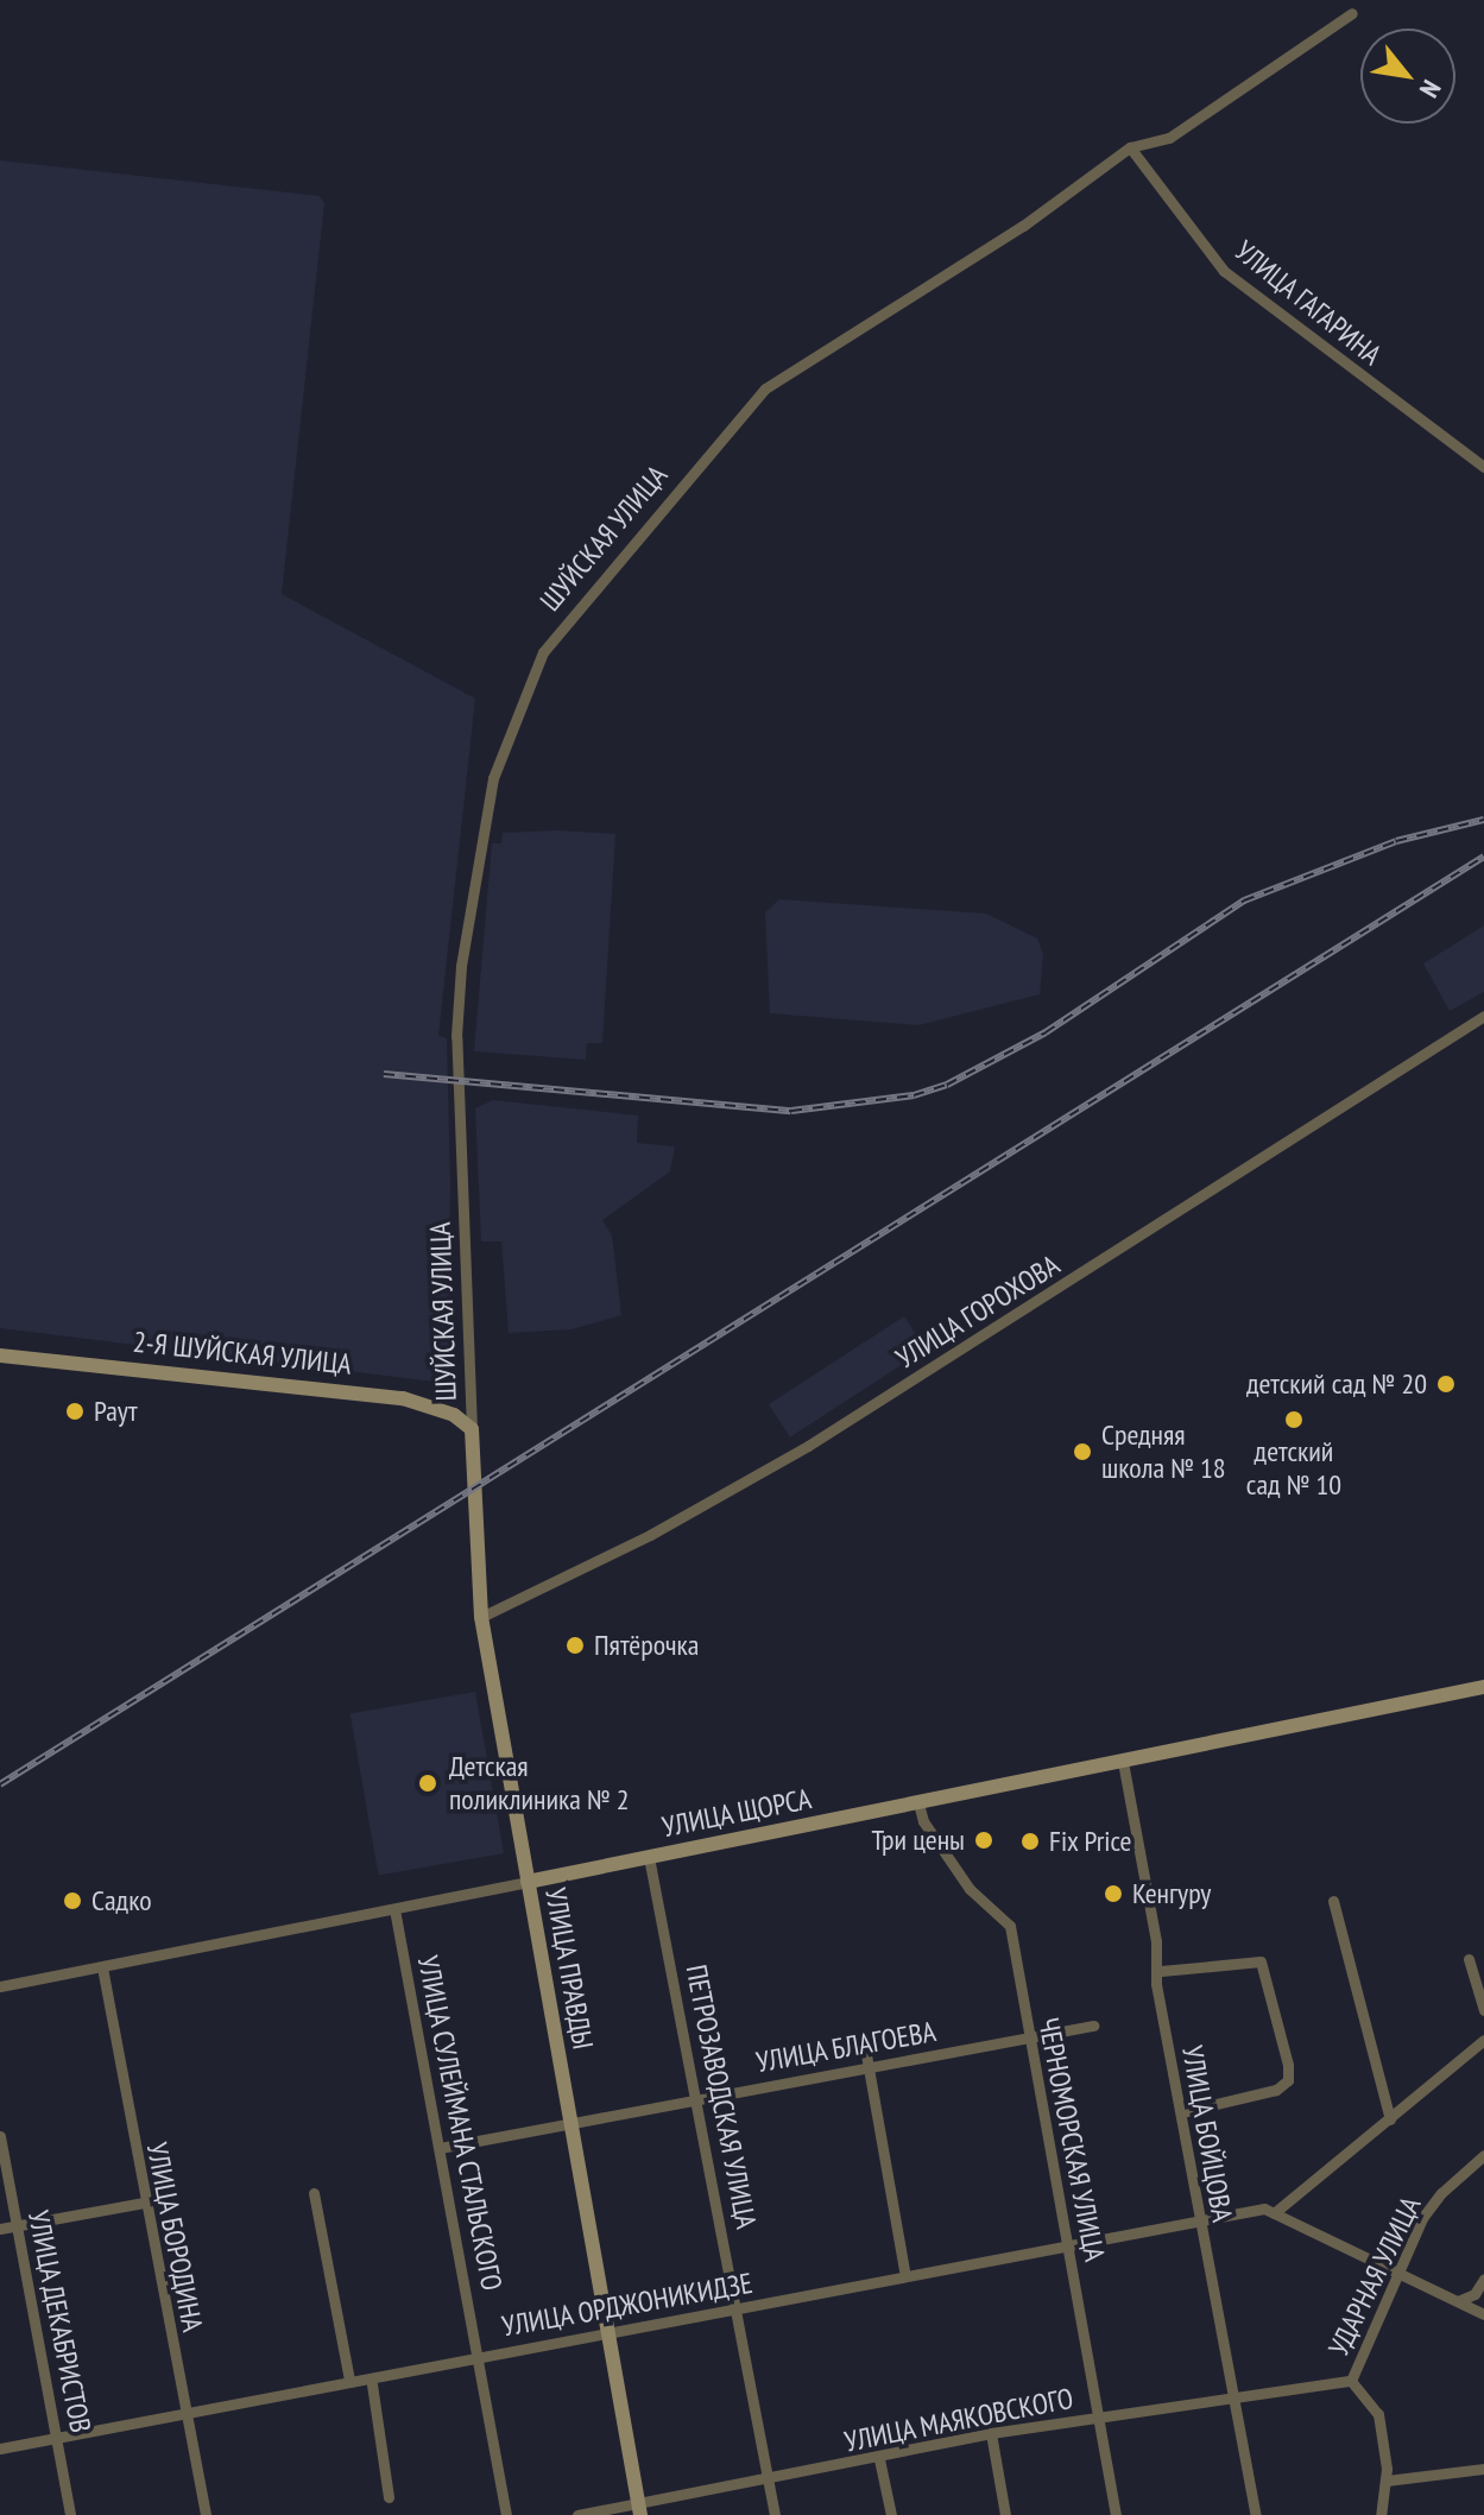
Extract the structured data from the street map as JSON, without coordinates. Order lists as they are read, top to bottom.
{
  "streets": {
    "street": [
      "УЛИЦА ГАГАРИНА",
      "ШУЙСКАЯ УЛИЦА",
      "УЛИЦА ГОРОХОВА",
      "2-Я ШУЙСКАЯ УЛИЦА",
      "УЛИЦА ЩОРСА",
      "УЛИЦА ПРАВДЫ",
      "УЛИЦА БЛАГОЕВА",
      "ПЕТРОЗАВОДСКАЯ УЛИЦА",
      "УЛИЦА СУЛЕЙМАНА СТАЛЬСКОГО",
      "УЛИЦА БОЙЦОВА",
      "ЧЕРНОМОРСКАЯ УЛИЦА",
      "УЛИЦА БОРОДИНА",
      "УДАРНАЯ УЛИЦА",
      "УЛИЦА ОРДЖОНИКИДЗЕ",
      "УЛИЦА ДЕКАБРИСТОВ",
      "УЛИЦА МАЯКОВСКОГО"
    ]
  },
  "crossings": [
    ["УЛИЦА ГАГАРИНА", "ШУЙСКАЯ УЛИЦА"],
    ["ШУЙСКАЯ УЛИЦА", "2-Я ШУЙСКАЯ УЛИЦА"],
    ["ШУЙСКАЯ УЛИЦА", "УЛИЦА ПРАВДЫ"],
    ["УЛИЦА ГОРОХОВА", "УЛИЦА ПРАВДЫ"],
    ["2-Я ШУЙСКАЯ УЛИЦА", "УЛИЦА ПРАВДЫ"],
    ["УЛИЦА ЩОРСА", "УЛИЦА ПРАВДЫ"],
    ["УЛИЦА ЩОРСА", "ПЕТРОЗАВОДСКАЯ УЛИЦА"],
    ["УЛИЦА ЩОРСА", "УЛИЦА СУЛЕЙМАНА СТАЛЬСКОГО"],
    ["УЛИЦА ЩОРСА", "УЛИЦА БОЙЦОВА"],
    ["УЛИЦА ЩОРСА", "ЧЕРНОМОРСКАЯ УЛИЦА"],
    ["УЛИЦА ЩОРСА", "УЛИЦА БОРОДИНА"],
    ["УЛИЦА ПРАВДЫ", "УЛИЦА БЛАГОЕВА"],
    ["УЛИЦА ПРАВДЫ", "УЛИЦА ОРДЖОНИКИДЗЕ"],
    ["УЛИЦА ПРАВДЫ", "УЛИЦА МАЯКОВСКОГО"],
    ["УЛИЦА БЛАГОЕВА", "ПЕТРОЗАВОДСКАЯ УЛИЦА"],
    ["УЛИЦА БЛАГОЕВА", "УЛИЦА СУЛЕЙМАНА СТАЛЬСКОГО"],
    ["УЛИЦА БЛАГОЕВА", "ЧЕРНОМОРСКАЯ УЛИЦА"],
    ["ПЕТРОЗАВОДСКАЯ УЛИЦА", "УЛИЦА ОРДЖОНИКИДЗЕ"],
    ["ПЕТРОЗАВОДСКАЯ УЛИЦА", "УЛИЦА МАЯКОВСКОГО"],
    ["УЛИЦА СУЛЕЙМАНА СТАЛЬСКОГО", "УЛИЦА ОРДЖОНИКИДЗЕ"],
    ["УЛИЦА БОЙЦОВА", "УЛИЦА ОРДЖОНИКИДЗЕ"],
    ["УЛИЦА БОЙЦОВА", "УЛИЦА МАЯКОВСКОГО"],
    ["ЧЕРНОМОРСКАЯ УЛИЦА", "УЛИЦА ОРДЖОНИКИДЗЕ"],
    ["ЧЕРНОМОРСКАЯ УЛИЦА", "УЛИЦА МАЯКОВСКОГО"],
    ["УЛИЦА БОРОДИНА", "УЛИЦА ОРДЖОНИКИДЗЕ"],
    ["УДАРНАЯ УЛИЦА", "УЛИЦА МАЯКОВСКОГО"],
    ["УЛИЦА ОРДЖОНИКИДЗЕ", "УЛИЦА ДЕКАБРИСТОВ"]
  ],
  "places": [
    "детский сад № 20",
    "Раут",
    "детский сад № 10",
    "Средняя школа № 18",
    "Пятёрочка",
    "Детская поликлиника № 2",
    "Три цены",
    "Fix Price",
    "Кенгуру",
    "Садко"
  ],
  "north": "bottom right"
}
